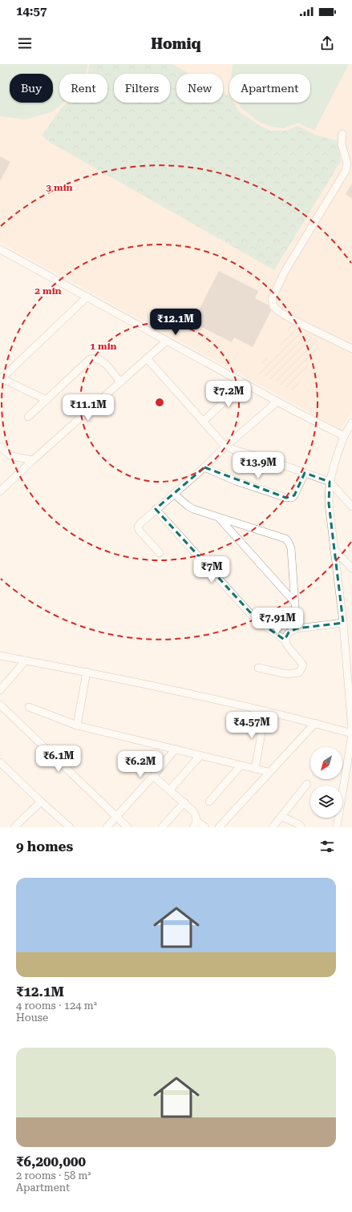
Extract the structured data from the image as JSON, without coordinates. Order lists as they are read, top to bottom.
{
  "north": "bottom left",
  "page": {
    "status": "14:57",
    "header": "Homiq",
    "chip": [
      "Buy",
      "Rent",
      "Filters",
      "New",
      "Apartment"
    ],
    "price": [
      "₹12.1M",
      "₹7.2M",
      "₹11.1M",
      "₹13.9M",
      "₹7M",
      "₹7.91M",
      "₹4.57M",
      "₹6.1M",
      "₹6.2M"
    ],
    "heading": "9 homes",
    "list": [
      {
        "name": "₹12.1M",
        "note": "4 rooms · 124 m² · House"
      },
      {
        "name": "₹6,200,000",
        "note": "2 rooms · 58 m² · Apartment"
      }
    ]
  },
  "rings": ["3 min", "2 min", "1 min"]
}
